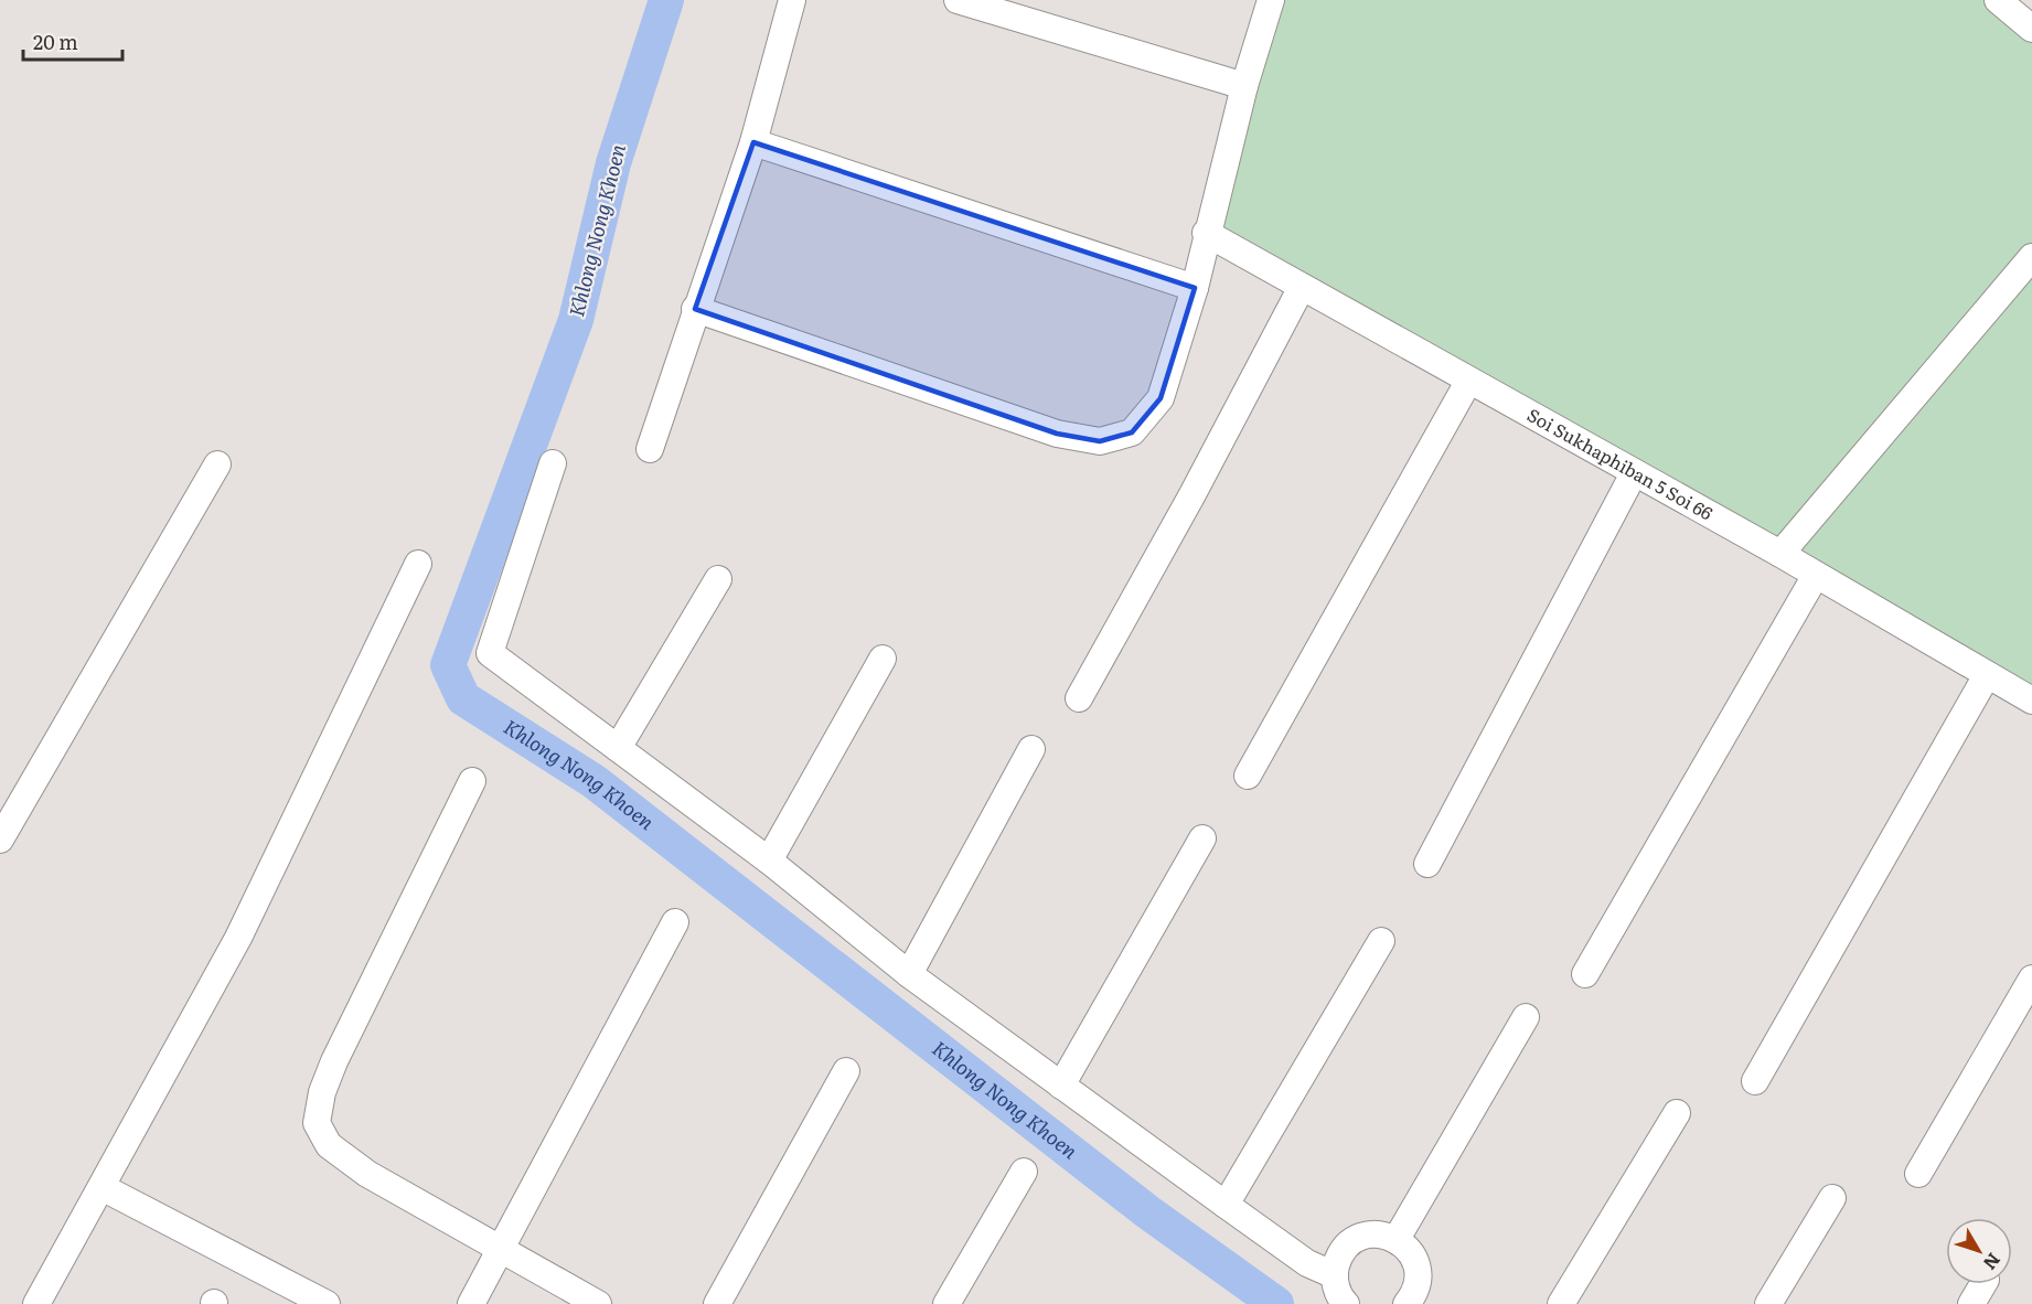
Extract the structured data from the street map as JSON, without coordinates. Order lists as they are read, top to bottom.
{
  "streets": {
    "street": ["Soi Sukhaphiban 5 Soi 66"]
  },
  "water": ["Khlong Nong Khoen"],
  "scale_bar": "20 m",
  "north": "bottom right"
}
